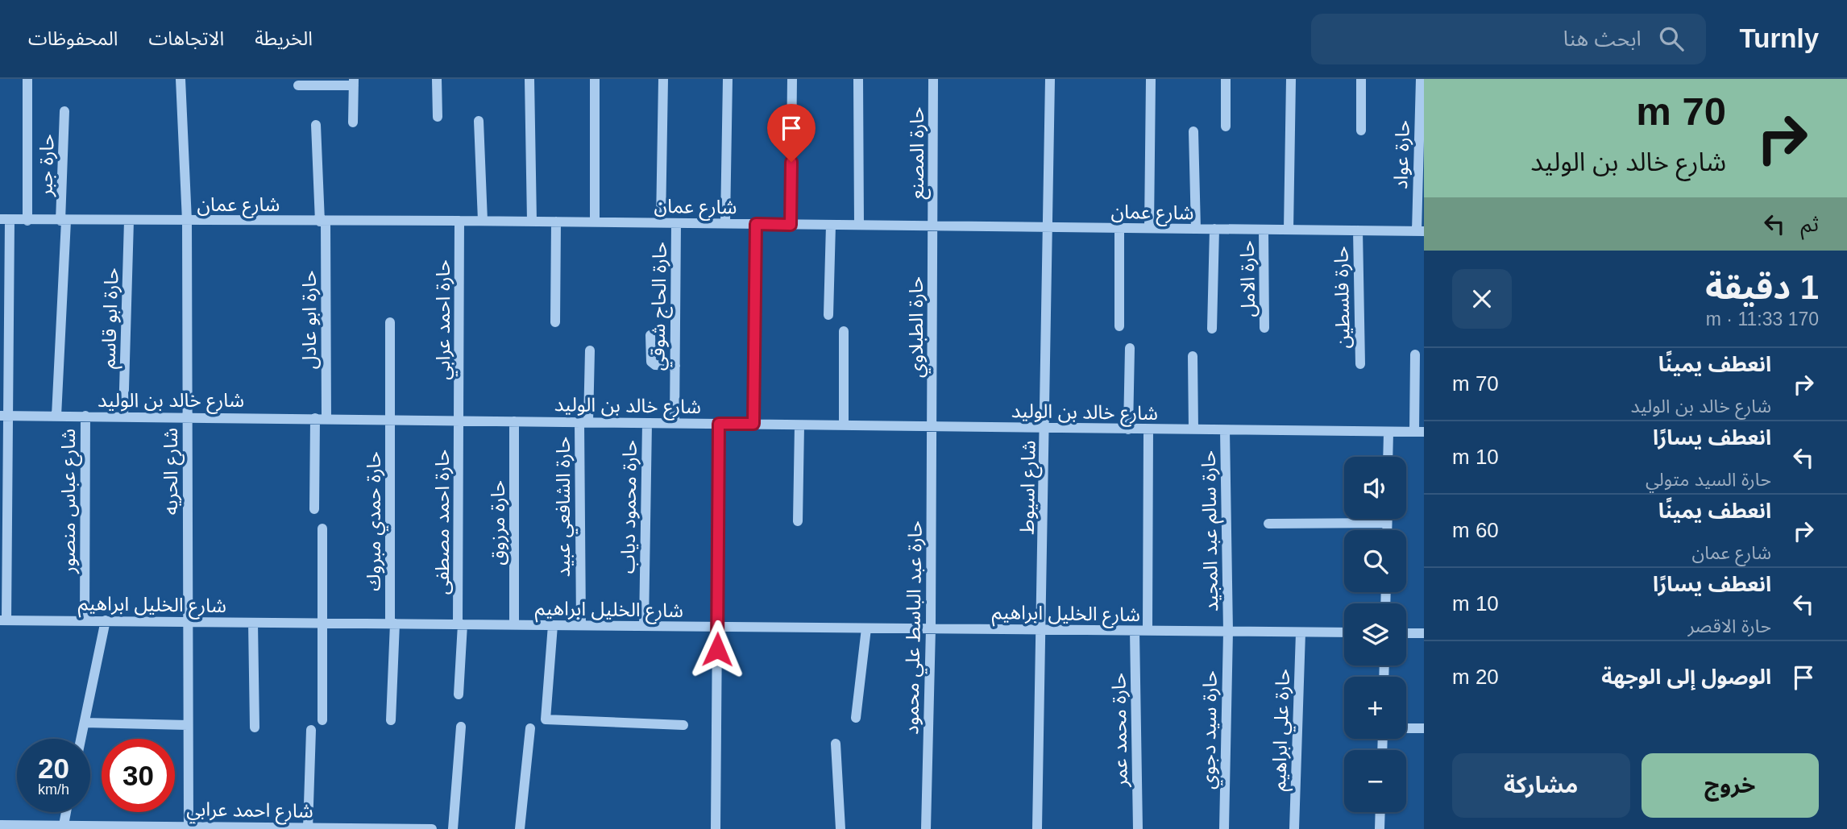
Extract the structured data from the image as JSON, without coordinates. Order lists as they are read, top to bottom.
{
  "streets": {
    "street": [
      "حارة المصنع",
      "حارة عواد",
      "حارة جبر",
      "شارع عمان",
      "حارة الامل",
      "حارة فلسطين",
      "حارة الحاج شوقي",
      "حارة ابو قاسم",
      "حارة ابو عادل",
      "حارة احمد عرابي",
      "حارة الطبلاوي",
      "شارع خالد بن الوليد",
      "شارع الحريه",
      "شارع اسيوط",
      "شارع عباس منصور",
      "حارة الشافعي عبيد",
      "حارة محمود دياب",
      "حارة حمدي مبروك",
      "حارة احمد مصطفى",
      "حارة مرزوق",
      "حارة سالم عبد المجيد",
      "شارع الخليل ابراهيم",
      "حارة عبد الباسط علي محمود",
      "حارة محمد عمر",
      "حارة سيد دجوي",
      "حارة علي ابراهيم",
      "شارع احمد عرابي"
    ]
  },
  "crossings": [
    ["حارة المصنع", "شارع عمان"],
    ["حارة المصنع", "حارة الطبلاوي"],
    ["حارة عواد", "شارع عمان"],
    ["حارة جبر", "شارع عمان"],
    ["حارة جبر", "شارع خالد بن الوليد"],
    ["شارع عمان", "حارة الامل"],
    ["شارع عمان", "حارة فلسطين"],
    ["شارع عمان", "حارة الحاج شوقي"],
    ["شارع عمان", "حارة ابو قاسم"],
    ["شارع عمان", "حارة ابو عادل"],
    ["شارع عمان", "حارة احمد عرابي"],
    ["شارع عمان", "حارة الطبلاوي"],
    ["شارع عمان", "شارع الحريه"],
    ["شارع عمان", "شارع اسيوط"],
    ["حارة الحاج شوقي", "شارع خالد بن الوليد"],
    ["حارة ابو قاسم", "شارع خالد بن الوليد"],
    ["حارة ابو عادل", "شارع خالد بن الوليد"],
    ["حارة احمد عرابي", "شارع خالد بن الوليد"],
    ["حارة احمد عرابي", "حارة احمد مصطفى"],
    ["حارة الطبلاوي", "شارع خالد بن الوليد"],
    ["حارة الطبلاوي", "حارة عبد الباسط علي محمود"],
    ["شارع خالد بن الوليد", "شارع الحريه"],
    ["شارع خالد بن الوليد", "شارع اسيوط"],
    ["شارع خالد بن الوليد", "شارع عباس منصور"],
    ["شارع خالد بن الوليد", "حارة الشافعي عبيد"],
    ["شارع خالد بن الوليد", "حارة محمود دياب"],
    ["شارع خالد بن الوليد", "حارة حمدي مبروك"],
    ["شارع خالد بن الوليد", "حارة احمد مصطفى"],
    ["شارع خالد بن الوليد", "حارة مرزوق"],
    ["شارع خالد بن الوليد", "حارة سالم عبد المجيد"],
    ["شارع خالد بن الوليد", "حارة عبد الباسط علي محمود"],
    ["شارع الحريه", "شارع الخليل ابراهيم"],
    ["شارع الحريه", "شارع احمد عرابي"],
    ["شارع اسيوط", "شارع الخليل ابراهيم"],
    ["شارع عباس منصور", "شارع الخليل ابراهيم"],
    ["حارة الشافعي عبيد", "شارع الخليل ابراهيم"],
    ["حارة محمود دياب", "شارع الخليل ابراهيم"],
    ["حارة حمدي مبروك", "شارع الخليل ابراهيم"],
    ["حارة احمد مصطفى", "شارع الخليل ابراهيم"],
    ["حارة مرزوق", "شارع الخليل ابراهيم"],
    ["حارة سالم عبد المجيد", "شارع الخليل ابراهيم"],
    ["حارة سالم عبد المجيد", "حارة سيد دجوي"],
    ["شارع الخليل ابراهيم", "حارة عبد الباسط علي محمود"],
    ["شارع الخليل ابراهيم", "حارة محمد عمر"],
    ["شارع الخليل ابراهيم", "حارة سيد دجوي"],
    ["شارع الخليل ابراهيم", "حارة علي ابراهيم"]
  ],
  "page": {
    "header": "Turnly",
    "search": "ابحث هنا",
    "nav": ["الخريطة", "الاتجاهات", "المحفوظات"],
    "turn": ["70 m", "شارع خالد بن الوليد"],
    "then": "ثم",
    "heading": ["1 دقيقة", "170 m · 11:33"],
    "list": [
      {
        "name": "انعطف يمينًا",
        "note": "شارع خالد بن الوليد",
        "value": "70 m"
      },
      {
        "name": "انعطف يسارًا",
        "note": "حارة السيد متولي",
        "value": "10 m"
      },
      {
        "name": "انعطف يمينًا",
        "note": "شارع عمان",
        "value": "60 m"
      },
      {
        "name": "انعطف يسارًا",
        "note": "حارة الاقصر",
        "value": "10 m"
      },
      {
        "name": "الوصول إلى الوجهة",
        "value": "20 m"
      }
    ],
    "map_buttons": ["+", "−"],
    "speed": "20 km/h",
    "limit": "30",
    "buttons": ["خروج", "مشاركة"]
  }
}
